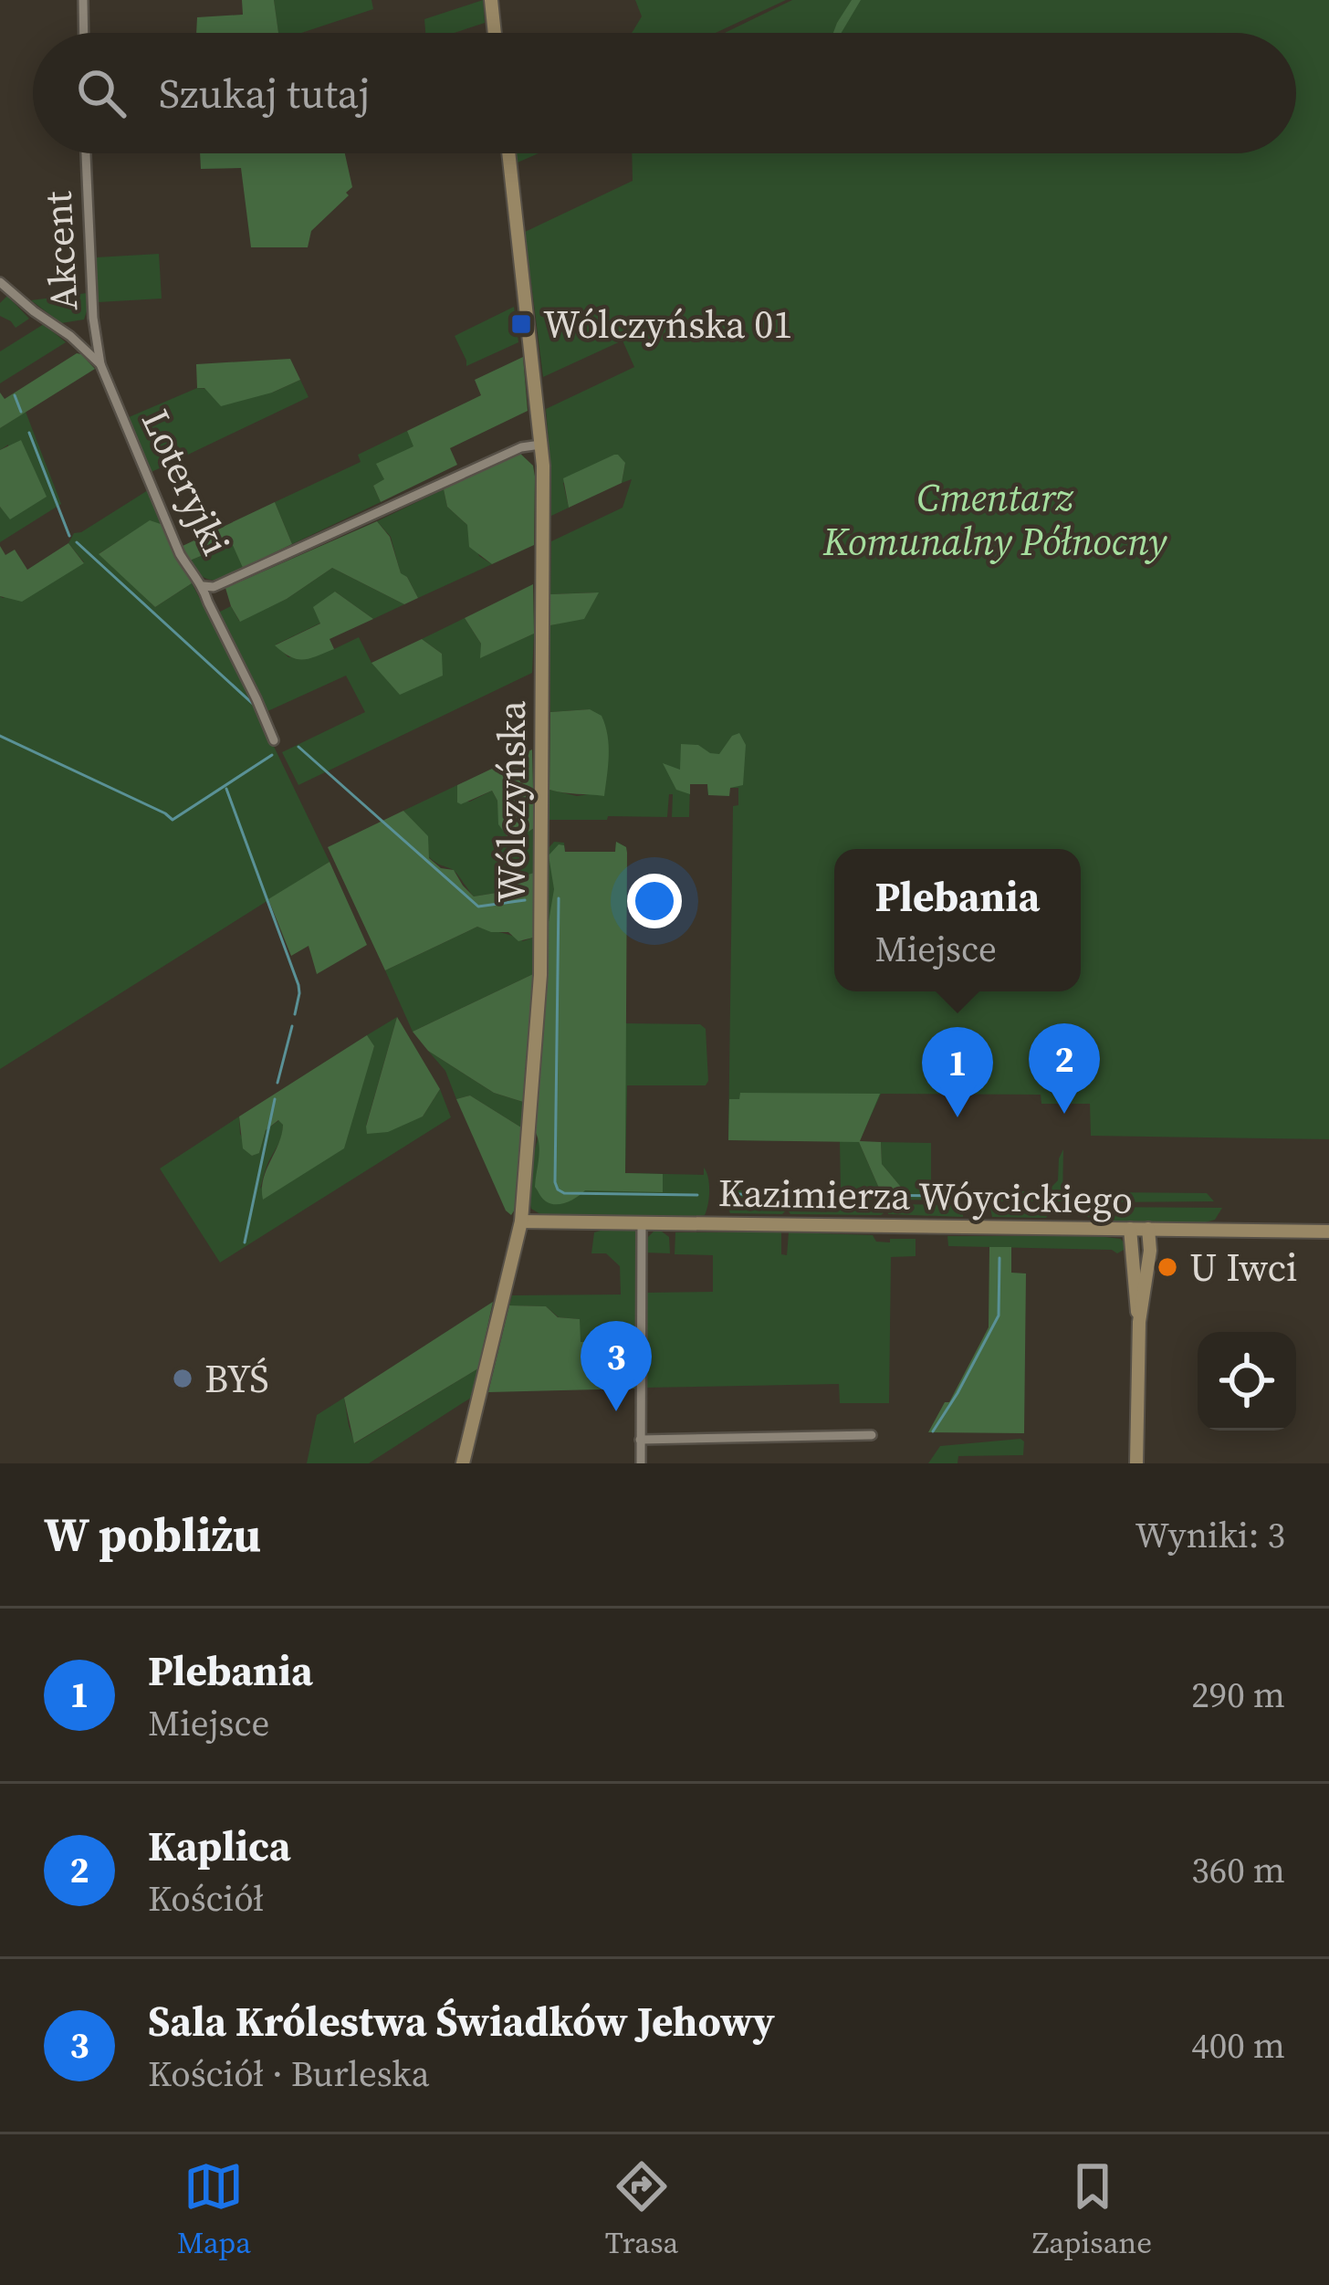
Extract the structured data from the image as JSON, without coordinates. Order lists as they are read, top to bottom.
{
  "streets": {
    "street": [
      "Akcent",
      "Loteryjki",
      "Wólczyńska",
      "Kazimierza Wóycickiego"
    ]
  },
  "crossings": [
    ["Akcent", "Loteryjki"],
    ["Wólczyńska", "Kazimierza Wóycickiego"]
  ],
  "parks": ["Cmentarz Komunalny Północny"],
  "places": {
    "transit": ["Wólczyńska 01"],
    "other": ["U Iwci", "BYŚ"]
  },
  "page": {
    "search": "Szukaj tutaj",
    "popup": ["Plebania", "Miejsce"],
    "pins": ["2", "1", "3"],
    "heading": ["W pobliżu", "Wyniki: 3"],
    "list": [
      {
        "mark": "1",
        "name": "Plebania",
        "note": "Miejsce",
        "value": "290 m"
      },
      {
        "mark": "2",
        "name": "Kaplica",
        "note": "Kościół",
        "value": "360 m"
      },
      {
        "mark": "3",
        "name": "Sala Królestwa Świadków Jehowy",
        "note": "Kościół · Burleska",
        "value": "400 m"
      }
    ],
    "nav": ["Mapa", "Trasa", "Zapisane"]
  }
}
